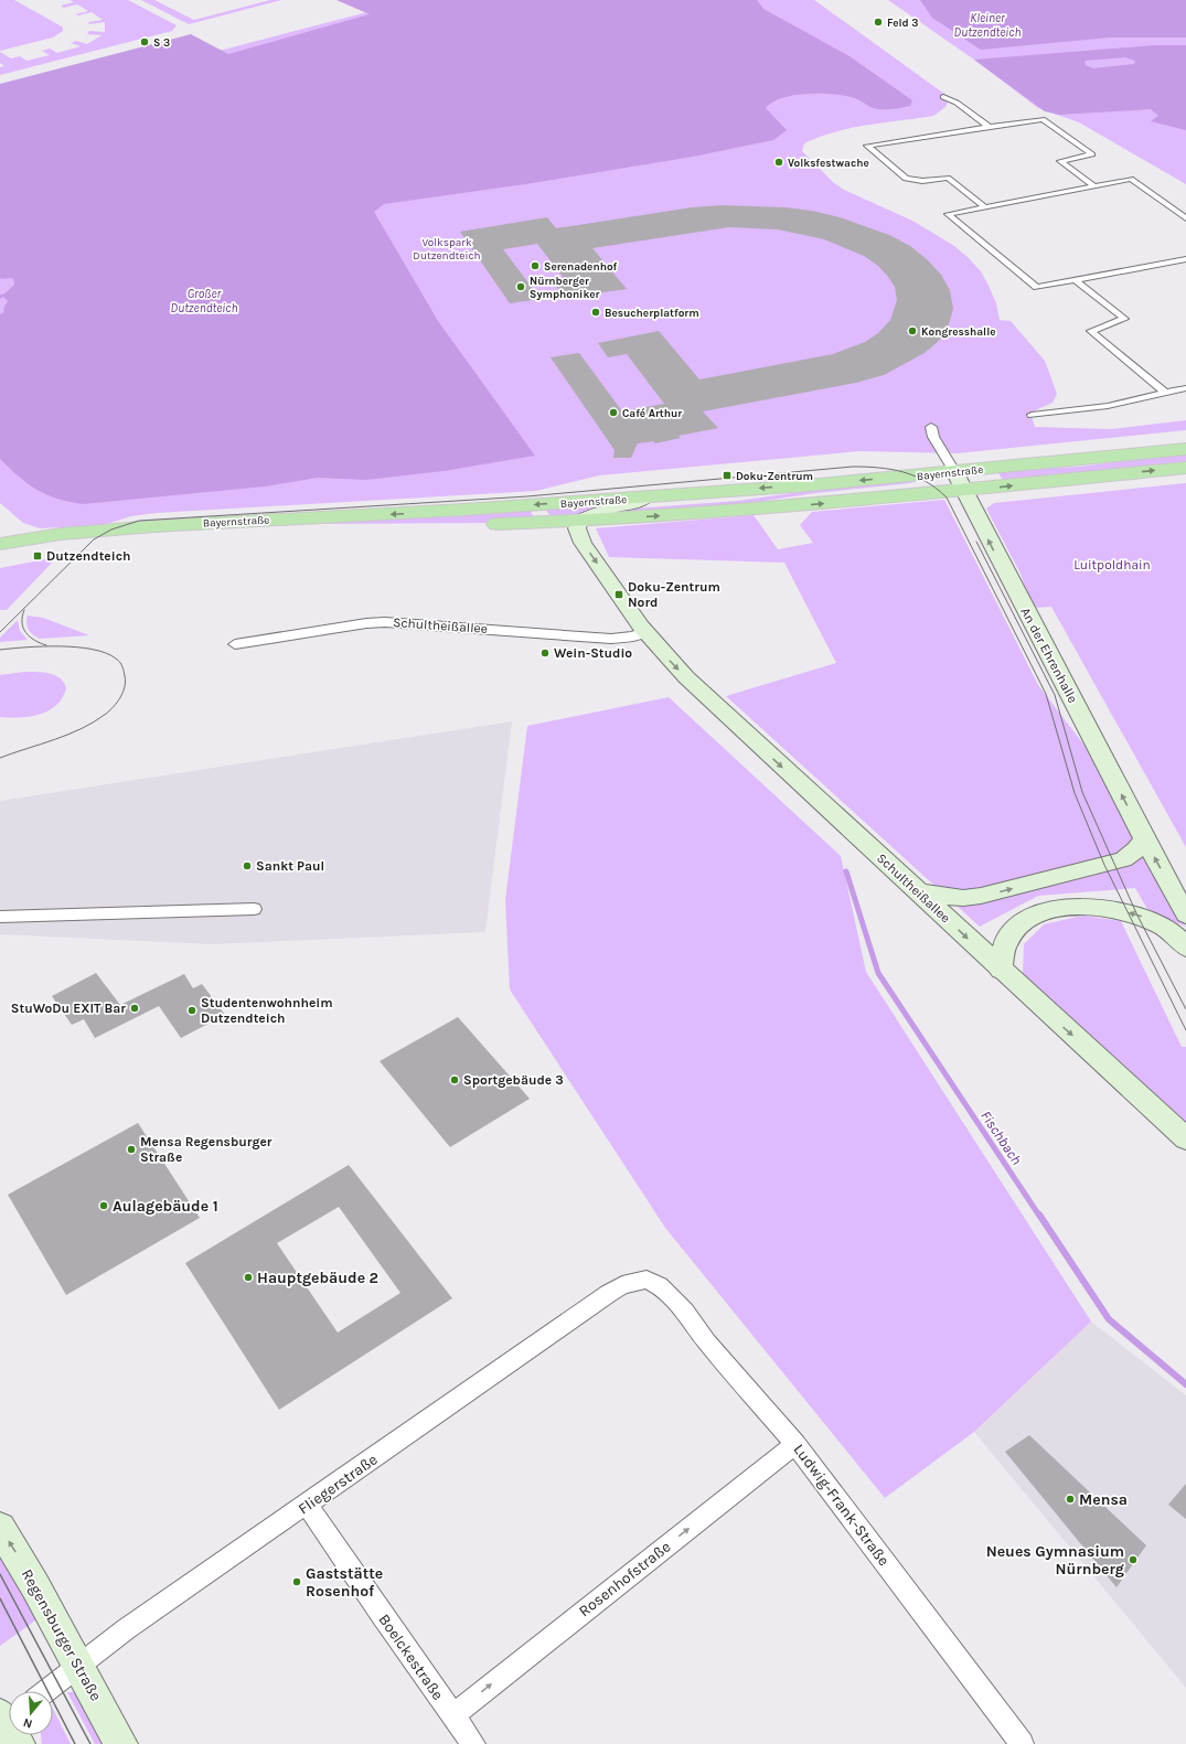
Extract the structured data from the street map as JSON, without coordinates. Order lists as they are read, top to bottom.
{
  "streets": {
    "main road": [
      "Bayernstraße",
      "Schultheißallee",
      "An der Ehrenhalle",
      "Regensburger Straße"
    ],
    "street": [
      "Fliegerstraße",
      "Ludwig-Frank-Straße",
      "Rosenhofstraße",
      "Boelckestraße"
    ]
  },
  "crossings": [
    ["Bayernstraße", "Schultheißallee"],
    ["Bayernstraße", "An der Ehrenhalle"],
    ["Fliegerstraße", "Ludwig-Frank-Straße"],
    ["Fliegerstraße", "Regensburger Straße"],
    ["Fliegerstraße", "Boelckestraße"],
    ["Ludwig-Frank-Straße", "Rosenhofstraße"],
    ["Rosenhofstraße", "Boelckestraße"]
  ],
  "one_way": [
    "Schultheißallee",
    "An der Ehrenhalle",
    "Rosenhofstraße",
    "Regensburger Straße"
  ],
  "water": ["Kleiner Dutzendteich", "Großer Dutzendteich", "Fischbach"],
  "parks": ["Volkspark Dutzendteich", "Luitpoldhain"],
  "places": {
    "other": [
      "Feld 3",
      "S 3",
      "Volksfestwache",
      "Serenadenhof",
      "Nürnberger Symphoniker",
      "Besucherplatform",
      "Kongresshalle",
      "Café Arthur",
      "Wein-Studio",
      "Sankt Paul",
      "StuWoDu EXIT Bar",
      "Studentenwohnheim Dutzendteich",
      "Sportgebäude 3",
      "Mensa Regensburger Straße",
      "Aulagebäude 1",
      "Hauptgebäude 2",
      "Mensa",
      "Neues Gymnasium Nürnberg",
      "Gaststätte Rosenhof"
    ],
    "transit": ["Doku-Zentrum", "Dutzendteich", "Doku-Zentrum Nord"]
  },
  "north": "bottom"
}
